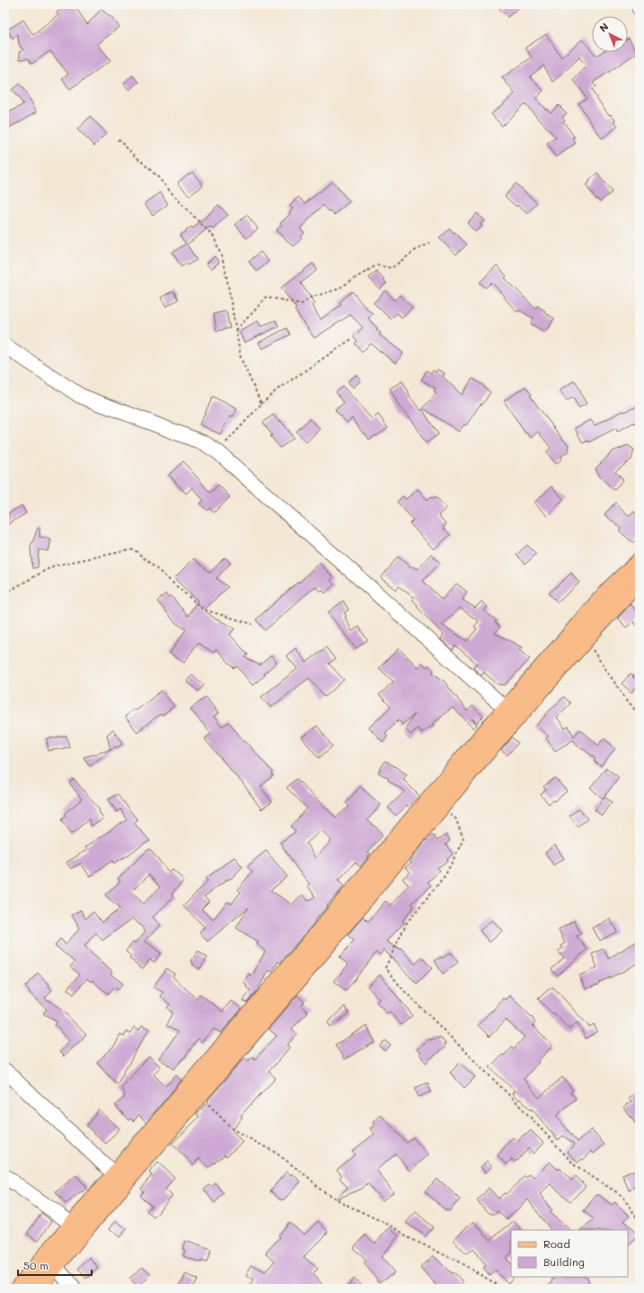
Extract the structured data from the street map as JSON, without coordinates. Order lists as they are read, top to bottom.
{
  "legend": ["Road", "Building"],
  "scale_bar": "50 m",
  "north": "top left"
}
